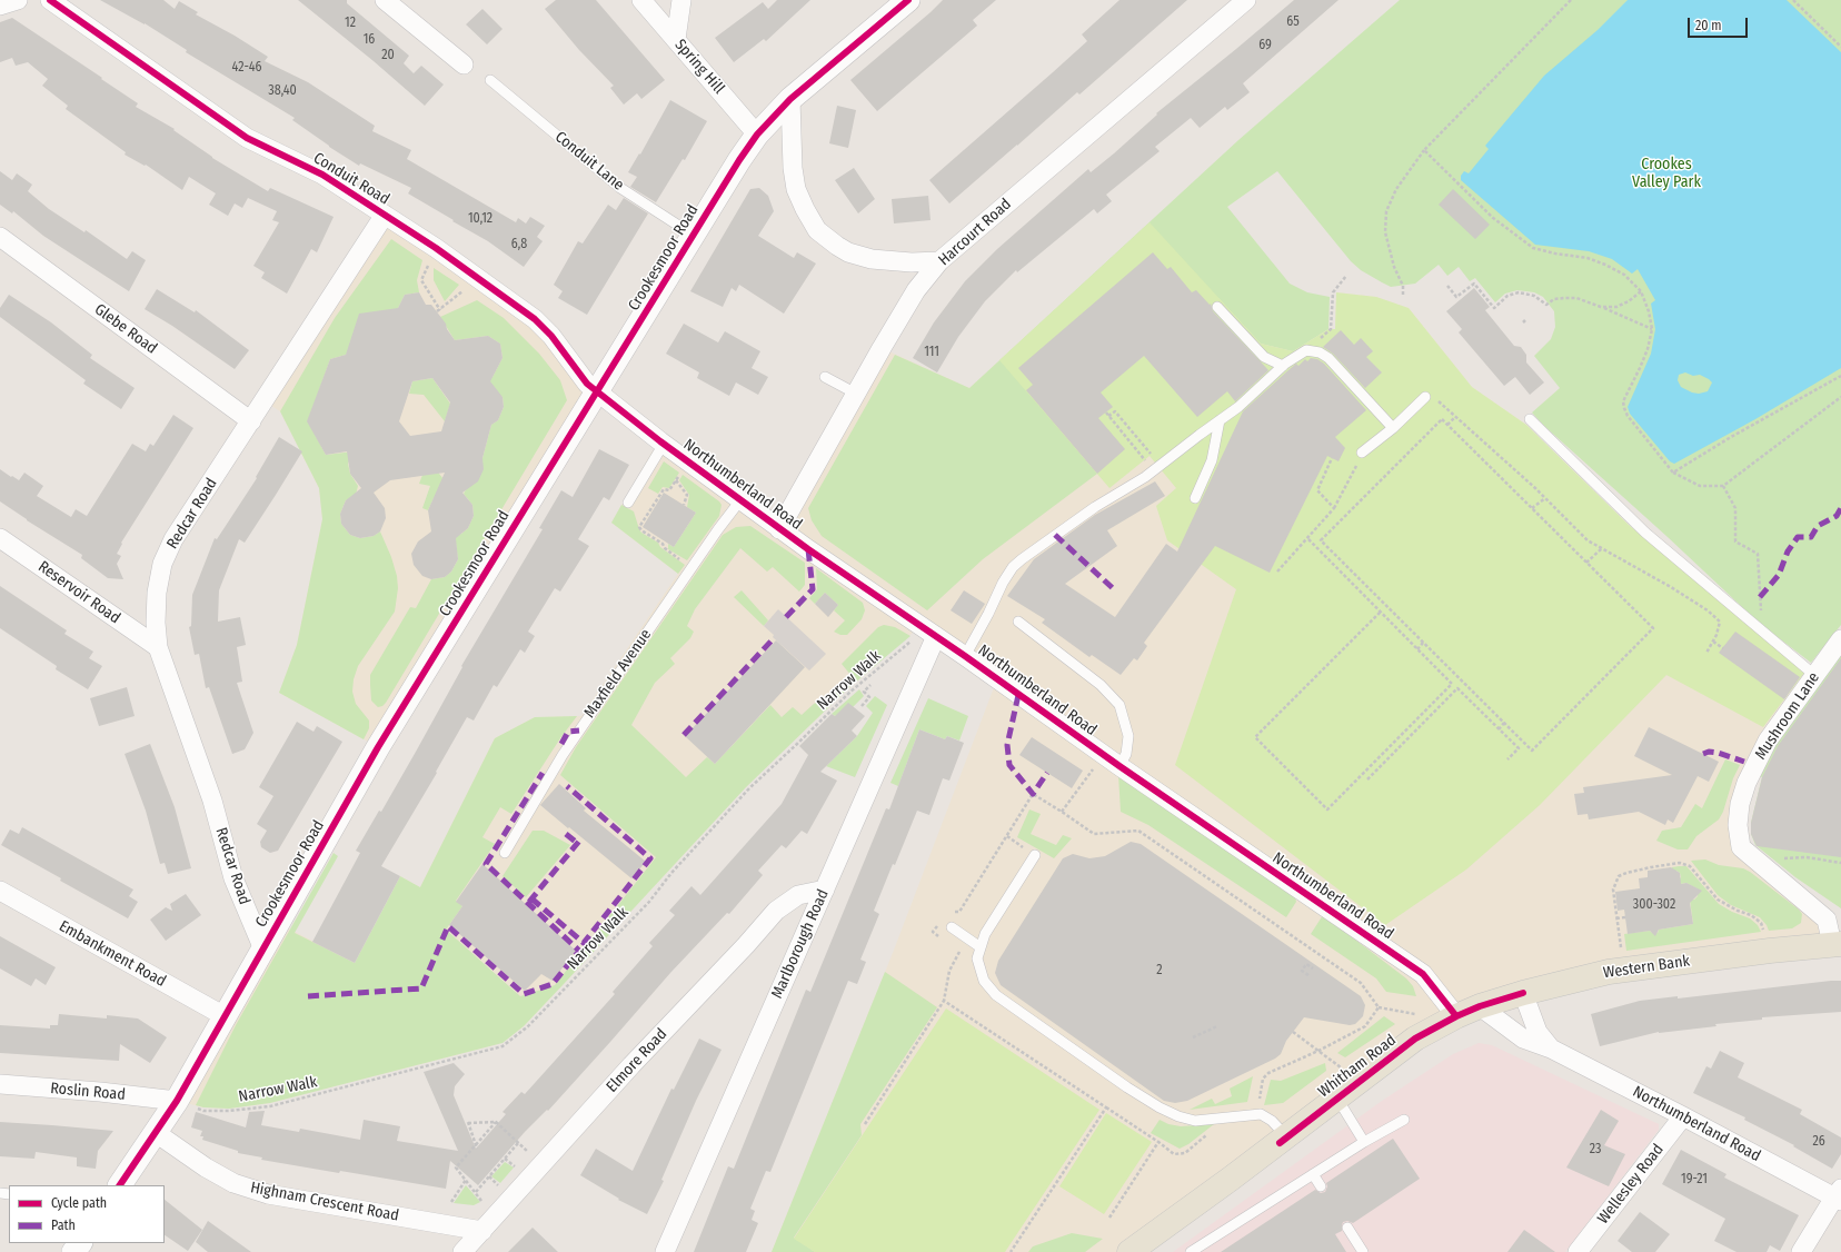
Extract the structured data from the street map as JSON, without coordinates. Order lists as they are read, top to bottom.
{
  "streets": {
    "main road": ["Western Bank", "Whitham Road"],
    "street": [
      "Spring Hill",
      "Conduit Road",
      "Harcourt Road",
      "Crookesmoor Road",
      "Glebe Road",
      "Northumberland Road",
      "Redcar Road",
      "Reservoir Road",
      "Mushroom Lane",
      "Marlborough Road",
      "Embankment Road",
      "Elmore Road",
      "Roslin Road",
      "Wellesley Road",
      "Highnam Crescent Road"
    ],
    "lane": ["Conduit Lane", "Maxfield Avenue"],
    "path": ["Narrow Walk"]
  },
  "crossings": [
    ["Spring Hill", "Crookesmoor Road"],
    ["Conduit Lane", "Crookesmoor Road"],
    ["Conduit Road", "Crookesmoor Road"],
    ["Conduit Road", "Northumberland Road"],
    ["Conduit Road", "Redcar Road"],
    ["Harcourt Road", "Northumberland Road"],
    ["Crookesmoor Road", "Northumberland Road"],
    ["Crookesmoor Road", "Redcar Road"],
    ["Crookesmoor Road", "Embankment Road"],
    ["Crookesmoor Road", "Roslin Road"],
    ["Crookesmoor Road", "Highnam Crescent Road"],
    ["Glebe Road", "Redcar Road"],
    ["Northumberland Road", "Maxfield Avenue"],
    ["Northumberland Road", "Narrow Walk"],
    ["Northumberland Road", "Marlborough Road"],
    ["Northumberland Road", "Western Bank"],
    ["Northumberland Road", "Whitham Road"],
    ["Northumberland Road", "Wellesley Road"],
    ["Redcar Road", "Reservoir Road"],
    ["Narrow Walk", "Marlborough Road"],
    ["Mushroom Lane", "Western Bank"],
    ["Marlborough Road", "Elmore Road"],
    ["Western Bank", "Whitham Road"],
    ["Elmore Road", "Highnam Crescent Road"]
  ],
  "parks": ["Crookes Valley Park"],
  "house_numbers": [
    "65",
    "12",
    "16",
    "69",
    "20",
    "42-46",
    "38,40",
    "10,12",
    "6,8",
    "111",
    "300-302",
    "2",
    "26",
    "23",
    "19-21"
  ],
  "legend": ["Cycle path", "Path"],
  "scale_bar": "20 m"
}
